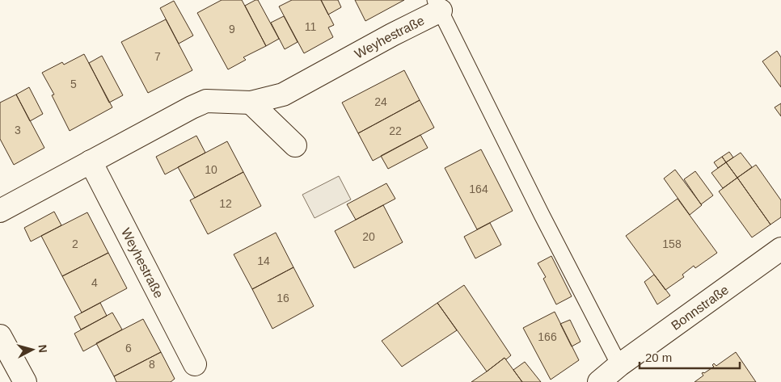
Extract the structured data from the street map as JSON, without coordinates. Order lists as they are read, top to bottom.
{
  "streets": {
    "street": ["Weyhestraße", "Bonnstraße"]
  },
  "house_numbers": [
    "11",
    "9",
    "7",
    "5",
    "24",
    "3",
    "22",
    "10",
    "164",
    "12",
    "20",
    "2",
    "158",
    "14",
    "4",
    "16",
    "166",
    "6",
    "8"
  ],
  "scale_bar": "20 m",
  "north": "right"
}
